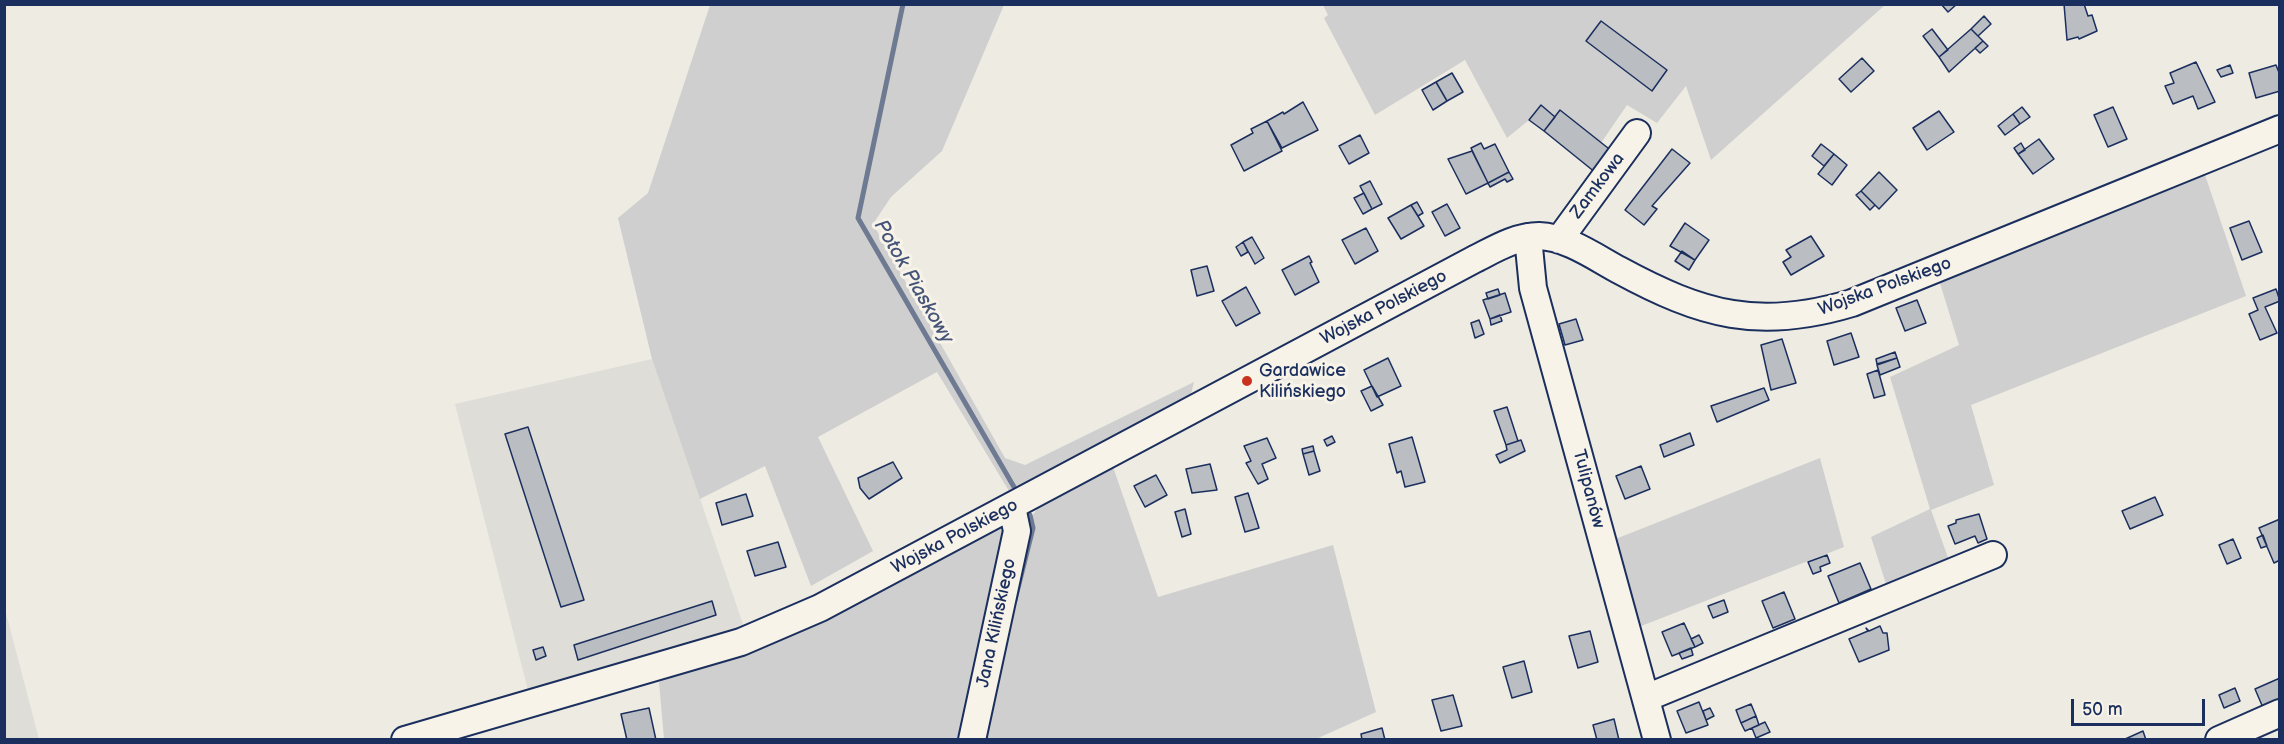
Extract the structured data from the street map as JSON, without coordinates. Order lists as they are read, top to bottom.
{
  "streets": {
    "street": [
      "Zamkowa",
      "Wojska Polskiego",
      "Tulipanów",
      "Jana Kilińskiego"
    ]
  },
  "crossings": [
    ["Zamkowa", "Wojska Polskiego"],
    ["Wojska Polskiego", "Tulipanów"],
    ["Wojska Polskiego", "Jana Kilińskiego"]
  ],
  "water": ["Potok Piaskowy"],
  "places": ["Gardawice Kilińskiego"],
  "scale_bar": "50 m"
}
